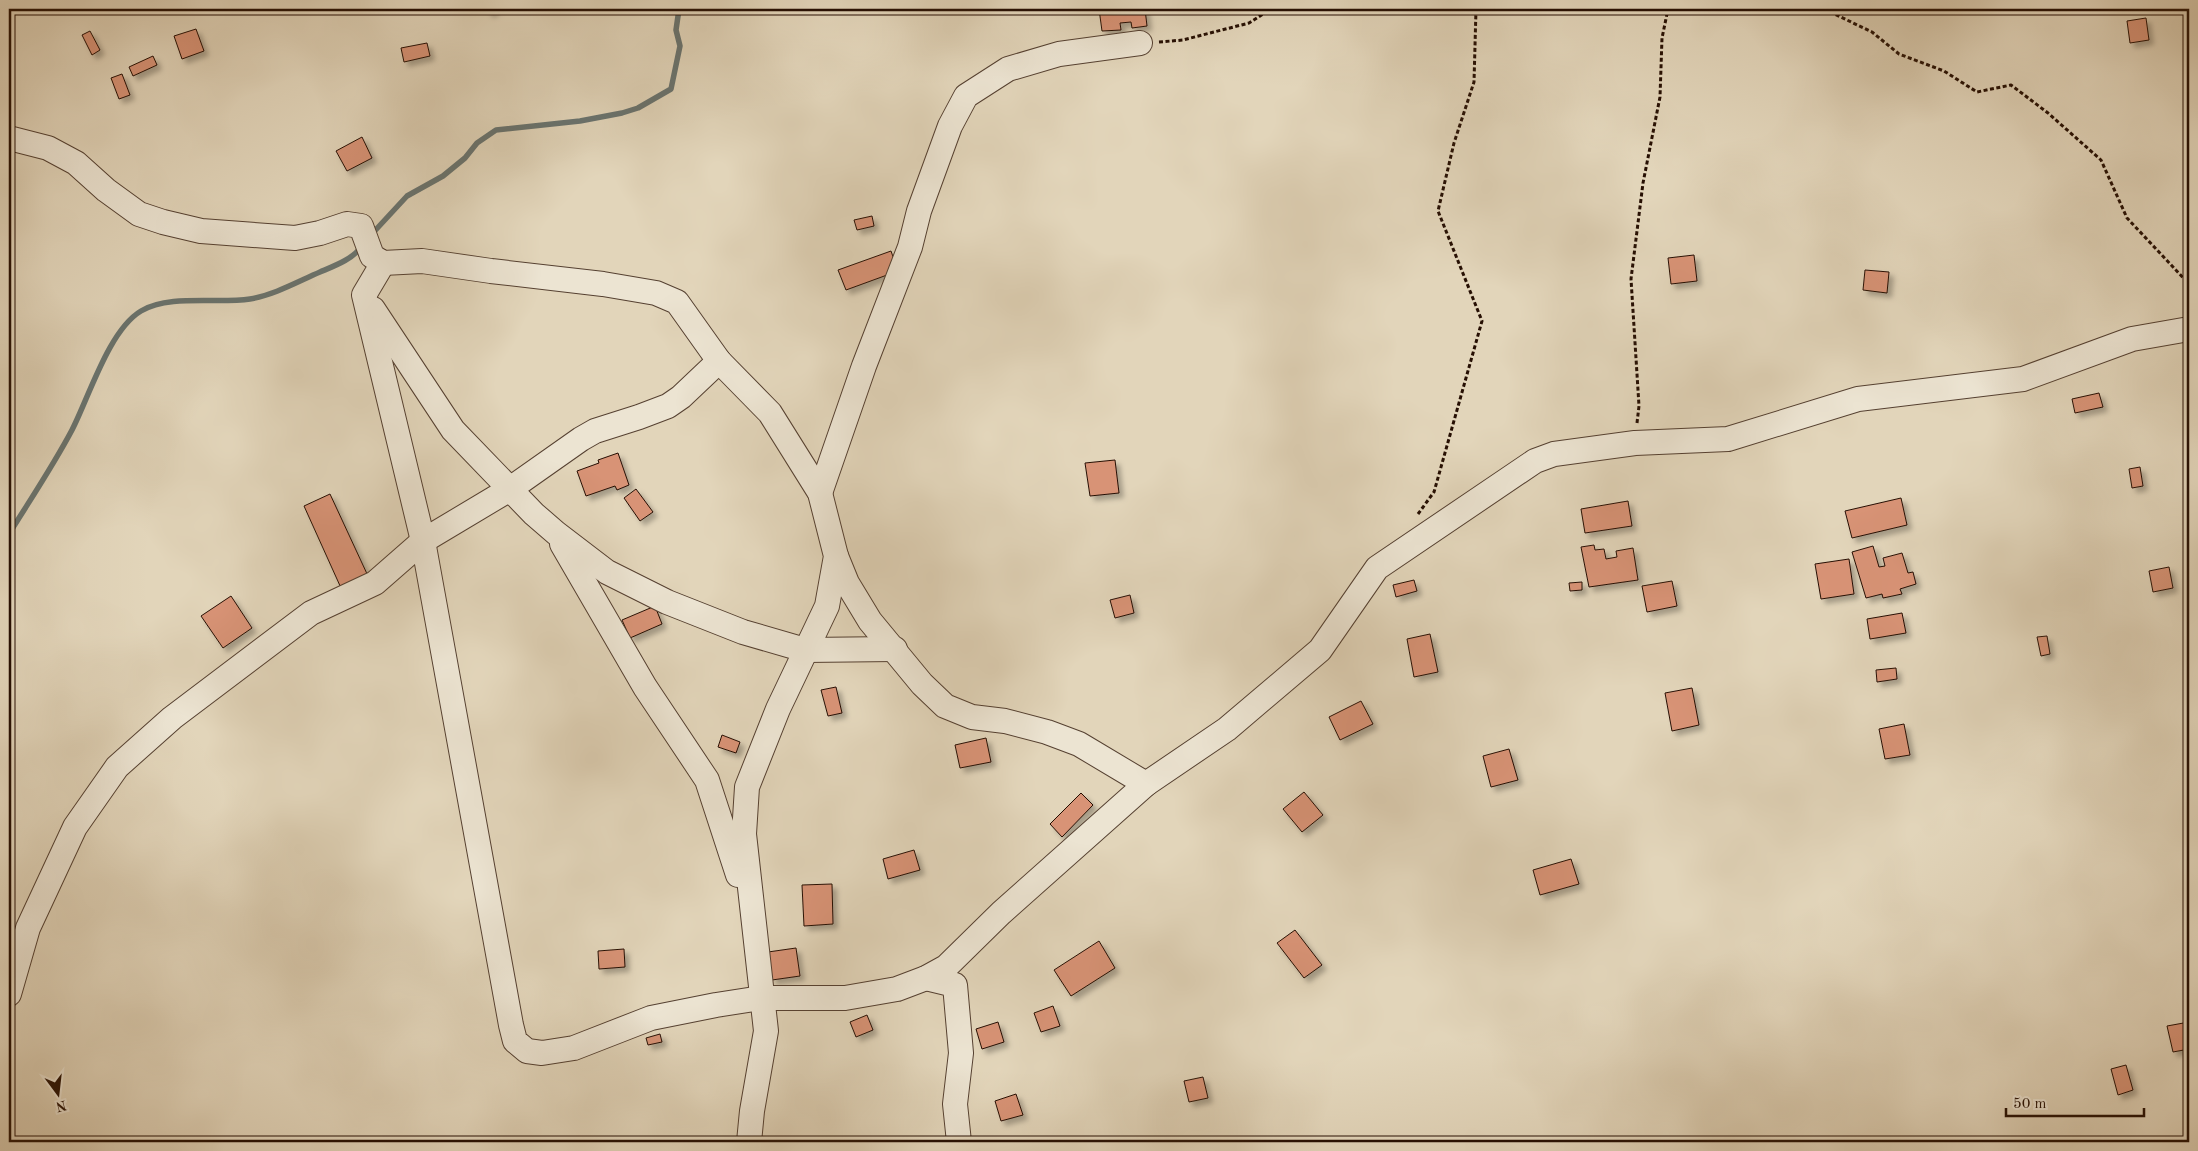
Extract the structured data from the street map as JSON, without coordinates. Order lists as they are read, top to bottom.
{
  "scale_bar": "50 m",
  "north": "bottom"
}
